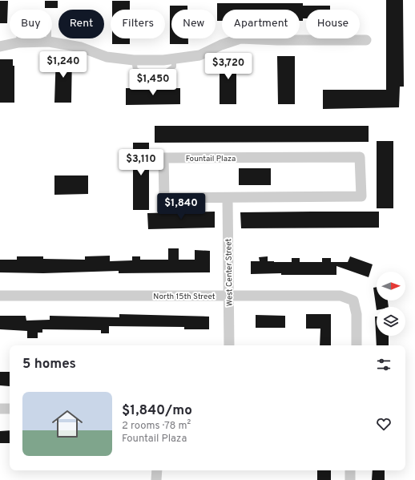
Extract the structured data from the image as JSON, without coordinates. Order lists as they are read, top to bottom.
{
  "streets": {
    "street": ["Fountail Plaza", "West Center Street", "North 15th Street"]
  },
  "crossings": [
    ["Fountail Plaza", "West Center Street"],
    ["West Center Street", "North 15th Street"]
  ],
  "north": "right",
  "page": {
    "chip": [
      "Buy",
      "Rent",
      "Filters",
      "New",
      "Apartment",
      "House"
    ],
    "price": [
      "$1,240",
      "$3,720",
      "$1,450",
      "$3,110",
      "$1,840"
    ],
    "heading": "5 homes",
    "list": [
      {
        "name": "$1,840/mo",
        "note": "2 rooms · 78 m² · Fountail Plaza"
      }
    ]
  }
}
